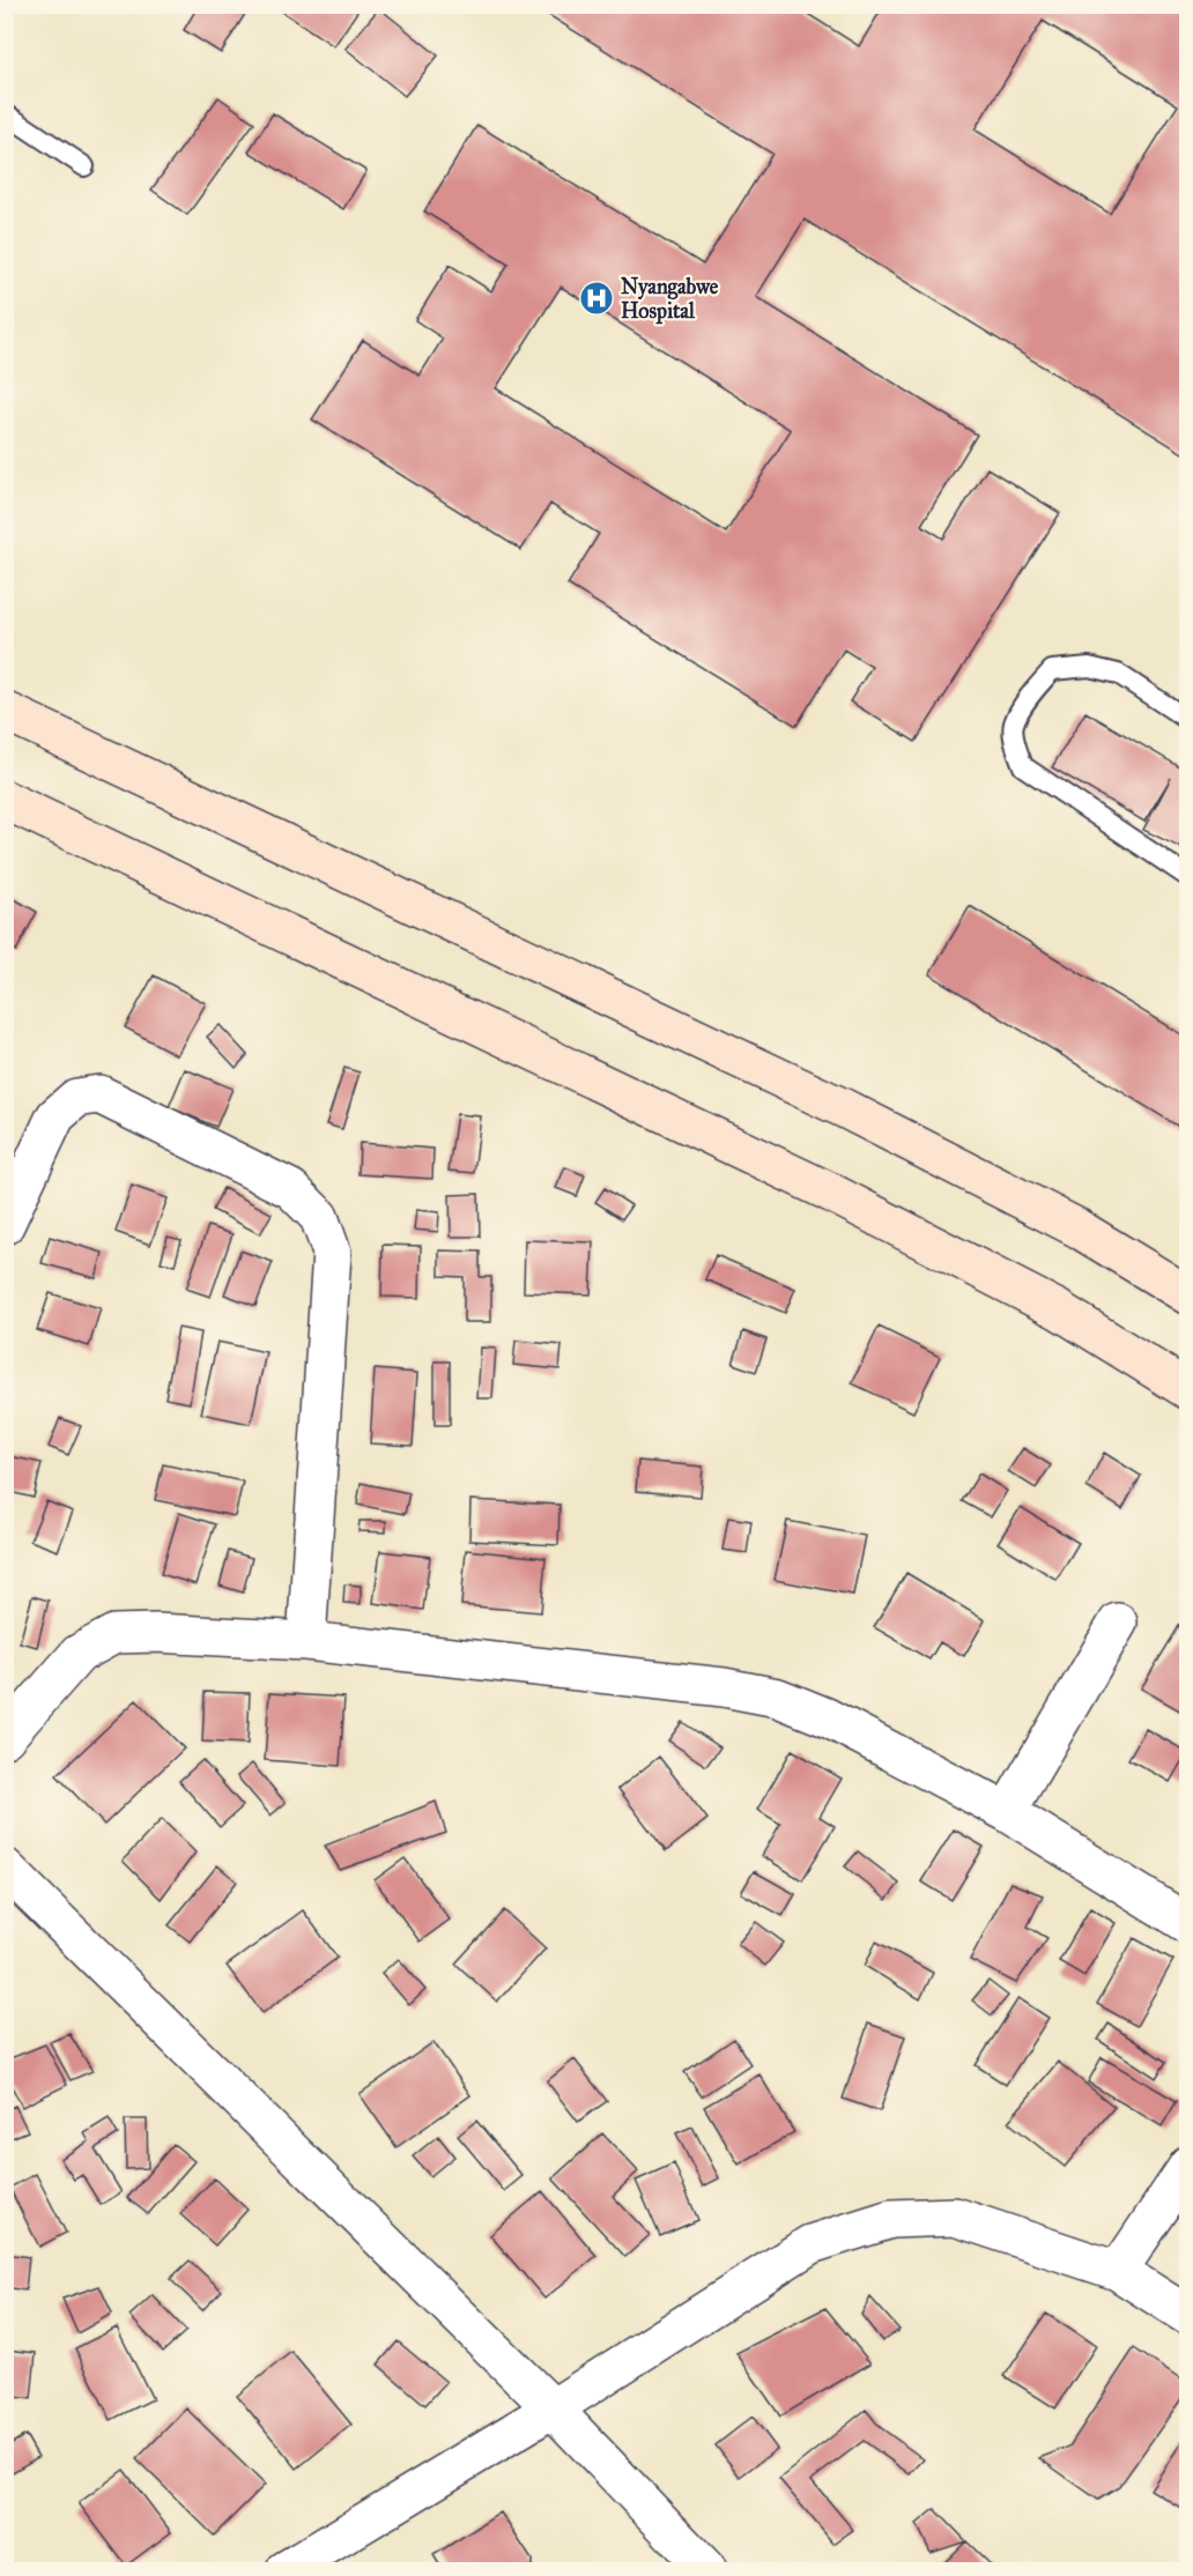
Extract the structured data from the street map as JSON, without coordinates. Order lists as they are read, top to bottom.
{
  "places": {
    "hospital": ["Nyangabwe Hospital"]
  }
}
